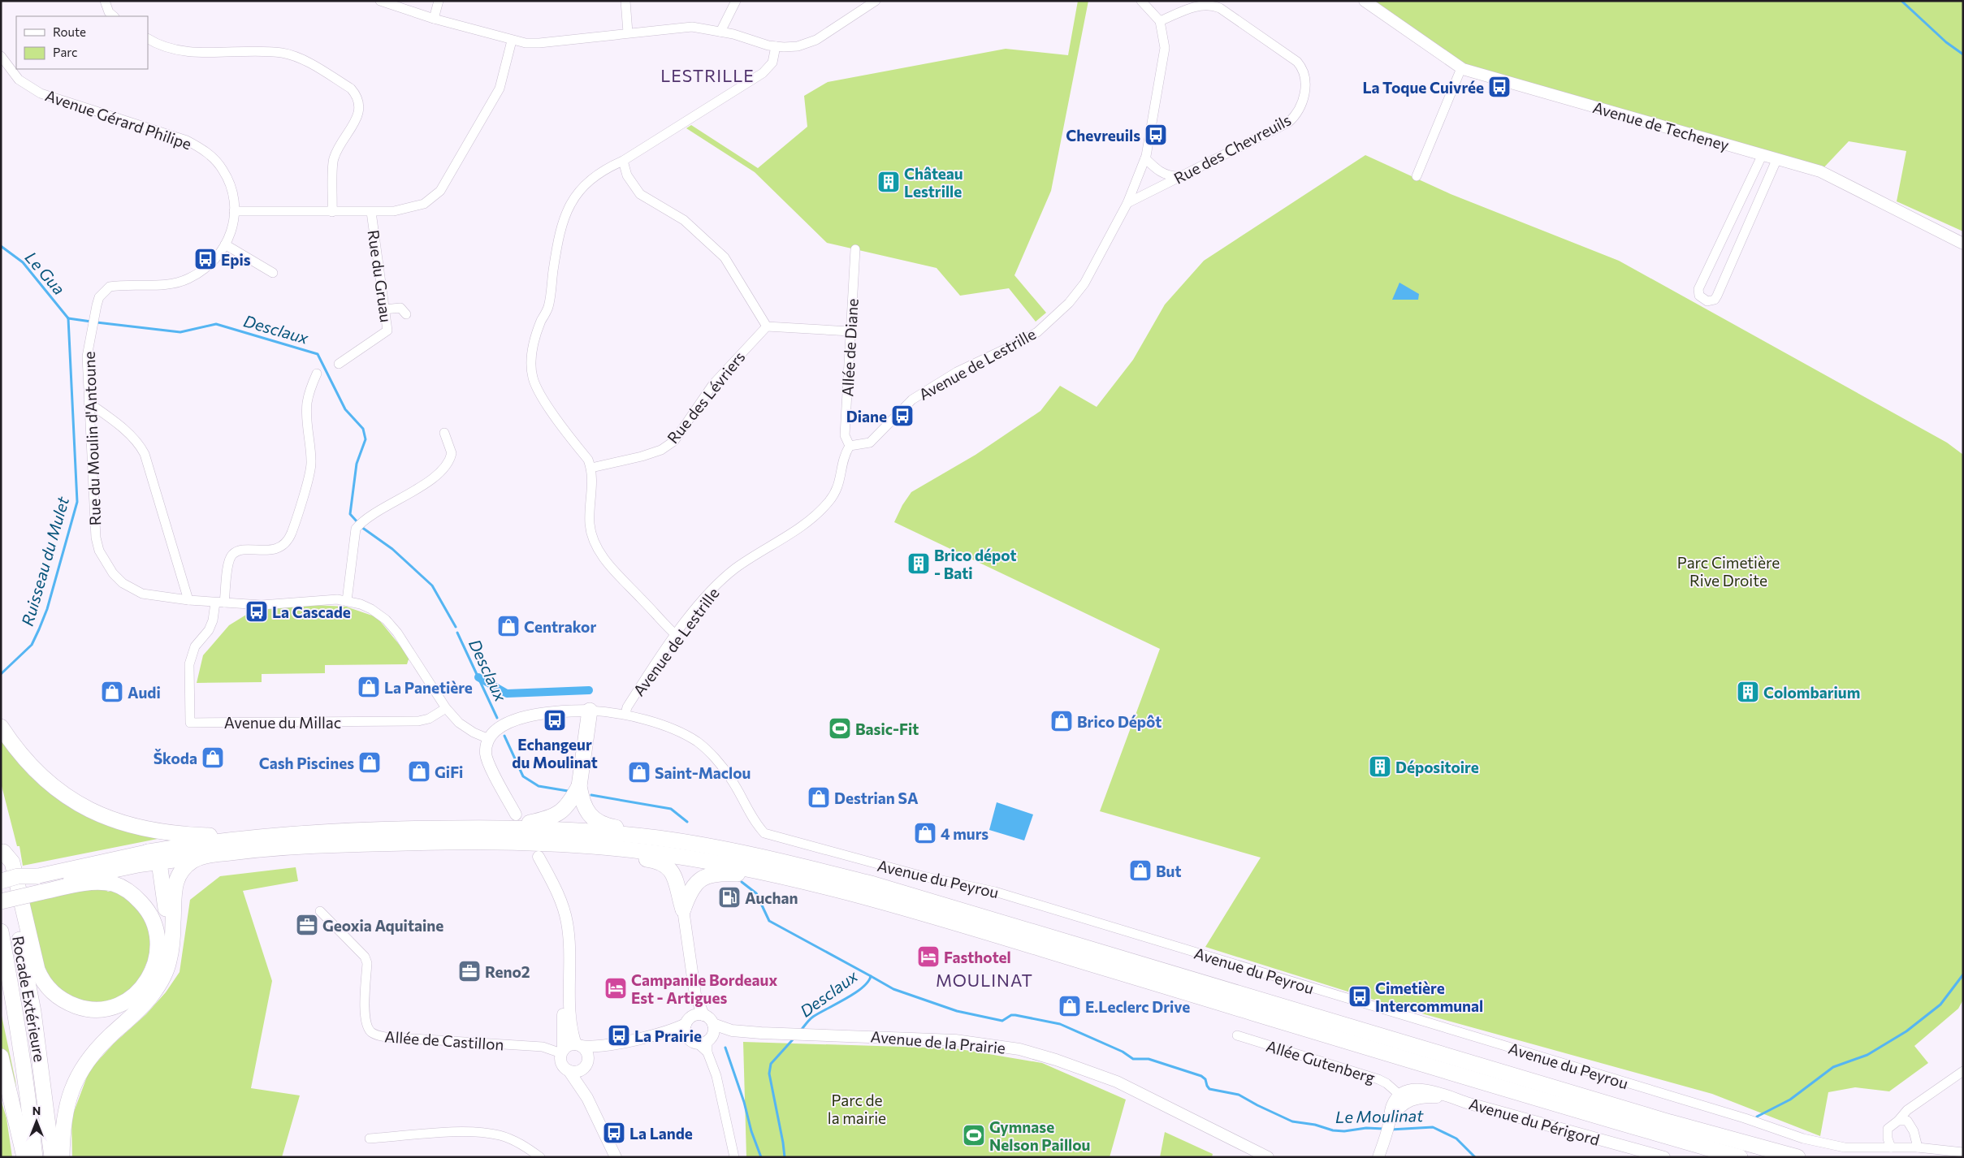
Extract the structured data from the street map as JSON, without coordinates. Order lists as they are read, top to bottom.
{
  "streets": {
    "highway": ["Rocade Extérieure"],
    "street": [
      "Avenue Gérard Philipe",
      "Avenue de Techeney",
      "Rue des Chevreuils",
      "Rue du Gruau",
      "Allée de Diane",
      "Avenue de Lestrille",
      "Rue des Lévriers",
      "Rue du Moulin d'Antoune",
      "Avenue du Millac",
      "Avenue du Peyrou",
      "Allée de Castillon",
      "Avenue de la Prairie",
      "Allée Gutenberg",
      "Avenue du Périgord"
    ]
  },
  "crossings": [
    ["Avenue Gérard Philipe", "Rue du Moulin d'Antoune"],
    ["Rue des Chevreuils", "Avenue de Lestrille"],
    ["Allée de Diane", "Avenue de Lestrille"],
    ["Avenue de Lestrille", "Avenue du Peyrou"],
    ["Rue du Moulin d'Antoune", "Avenue du Millac"],
    ["Allée de Castillon", "Avenue de la Prairie"],
    ["Allée Gutenberg", "Avenue du Périgord"]
  ],
  "districts": ["LESTRILLE", "MOULINAT"],
  "water": [
    "Le Gua",
    "Desclaux",
    "Ruisseau du Mulet",
    "Le Moulinat"
  ],
  "parks": ["Parc Cimetière Rive Droite", "Parc de la mairie"],
  "places": {
    "bus stop": [
      "La Toque Cuivrée",
      "Chevreuils",
      "Epis",
      "Diane",
      "La Cascade",
      "Echangeur du Moulinat",
      "Cimetière Intercommunal",
      "La Prairie",
      "La Lande"
    ],
    "building": [
      "Château Lestrille",
      "Brico dépot - Bati",
      "Colombarium",
      "Dépositoire"
    ],
    "shop": [
      "Centrakor",
      "La Panetière",
      "Audi",
      "Brico Dépôt",
      "Škoda",
      "Cash Piscines",
      "GiFi",
      "Saint-Maclou",
      "Destrian SA",
      "4 murs",
      "But",
      "E.Leclerc Drive"
    ],
    "sports": ["Basic-Fit", "Gymnase Nelson Paillou"],
    "fuel station": ["Auchan"],
    "office": ["Geoxia Aquitaine", "Reno2"],
    "hotel": ["Fasthotel", "Campanile Bordeaux Est - Artigues"]
  },
  "legend": ["Route", "Parc"],
  "north": "top"
}
